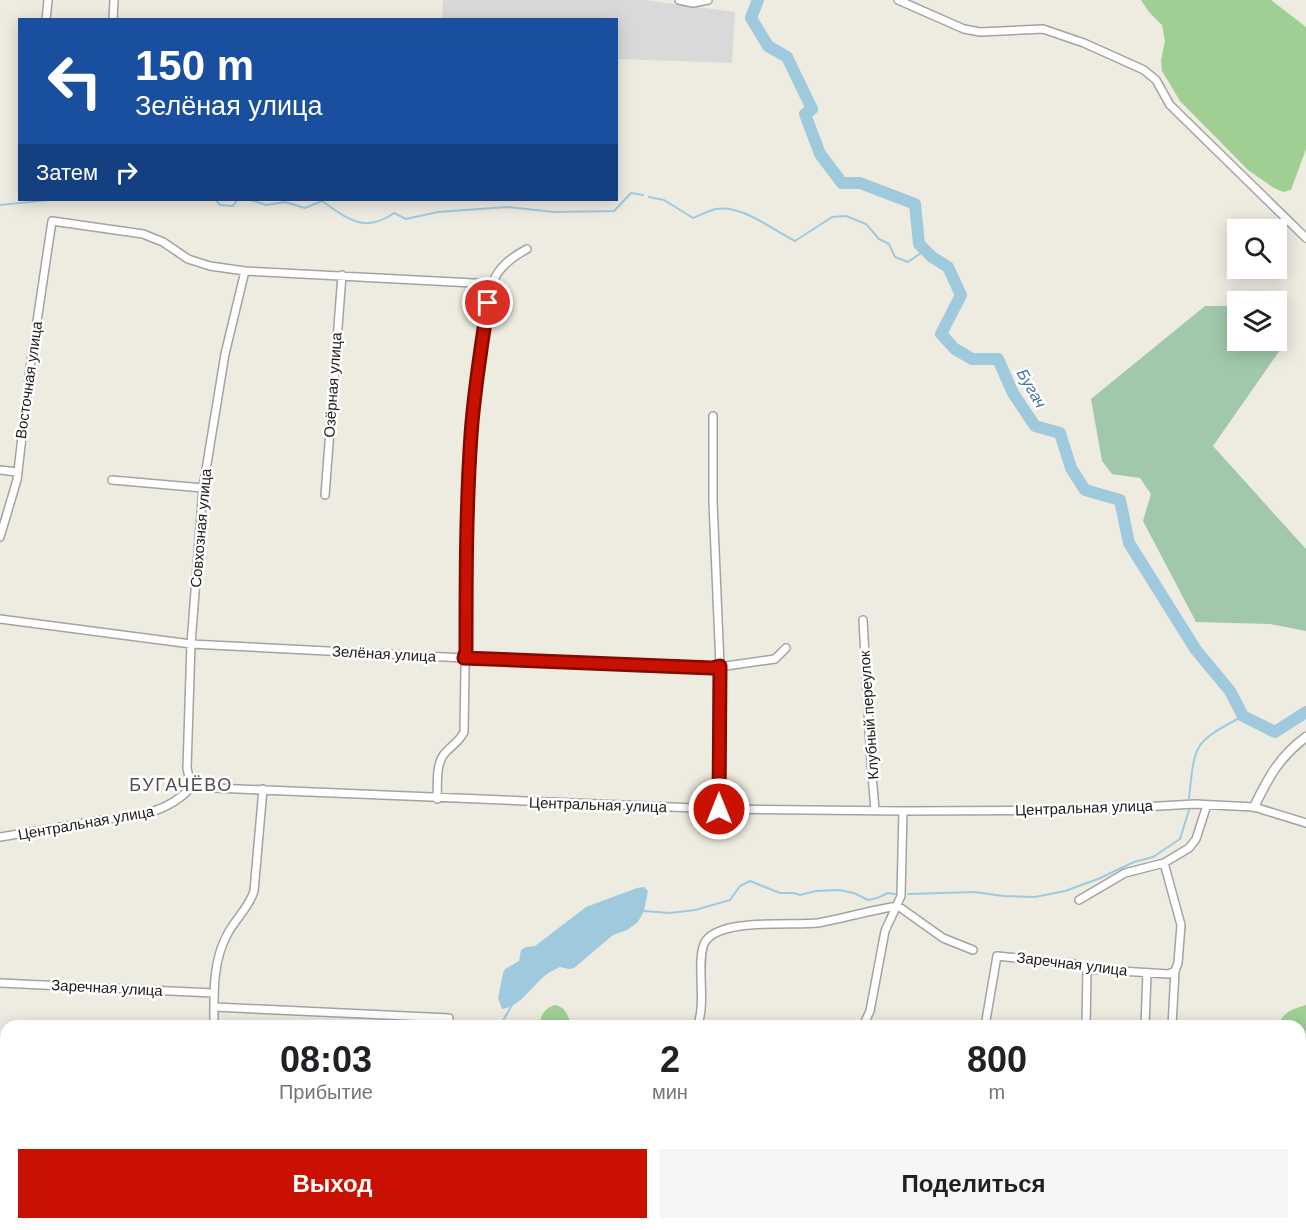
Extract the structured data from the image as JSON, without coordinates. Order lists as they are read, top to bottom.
{
  "streets": {
    "street": [
      "Восточная улица",
      "Озёрная улица",
      "Совхозная улица",
      "Зелёная улица",
      "Клубный переулок",
      "Центральная улица",
      "Заречная улица"
    ]
  },
  "crossings": [
    ["Восточная улица", "Совхозная улица"],
    ["Совхозная улица", "Зелёная улица"],
    ["Совхозная улица", "Центральная улица"],
    ["Клубный переулок", "Центральная улица"]
  ],
  "districts": ["БУГАЧЁВО"],
  "water": ["Бугач"],
  "page": {
    "turn": ["150 m", "Зелёная улица"],
    "then": "Затем",
    "eta": [
      "08:03",
      "Прибытие",
      "2",
      "мин",
      "800",
      "m"
    ],
    "buttons": ["Выход", "Поделиться"]
  }
}
